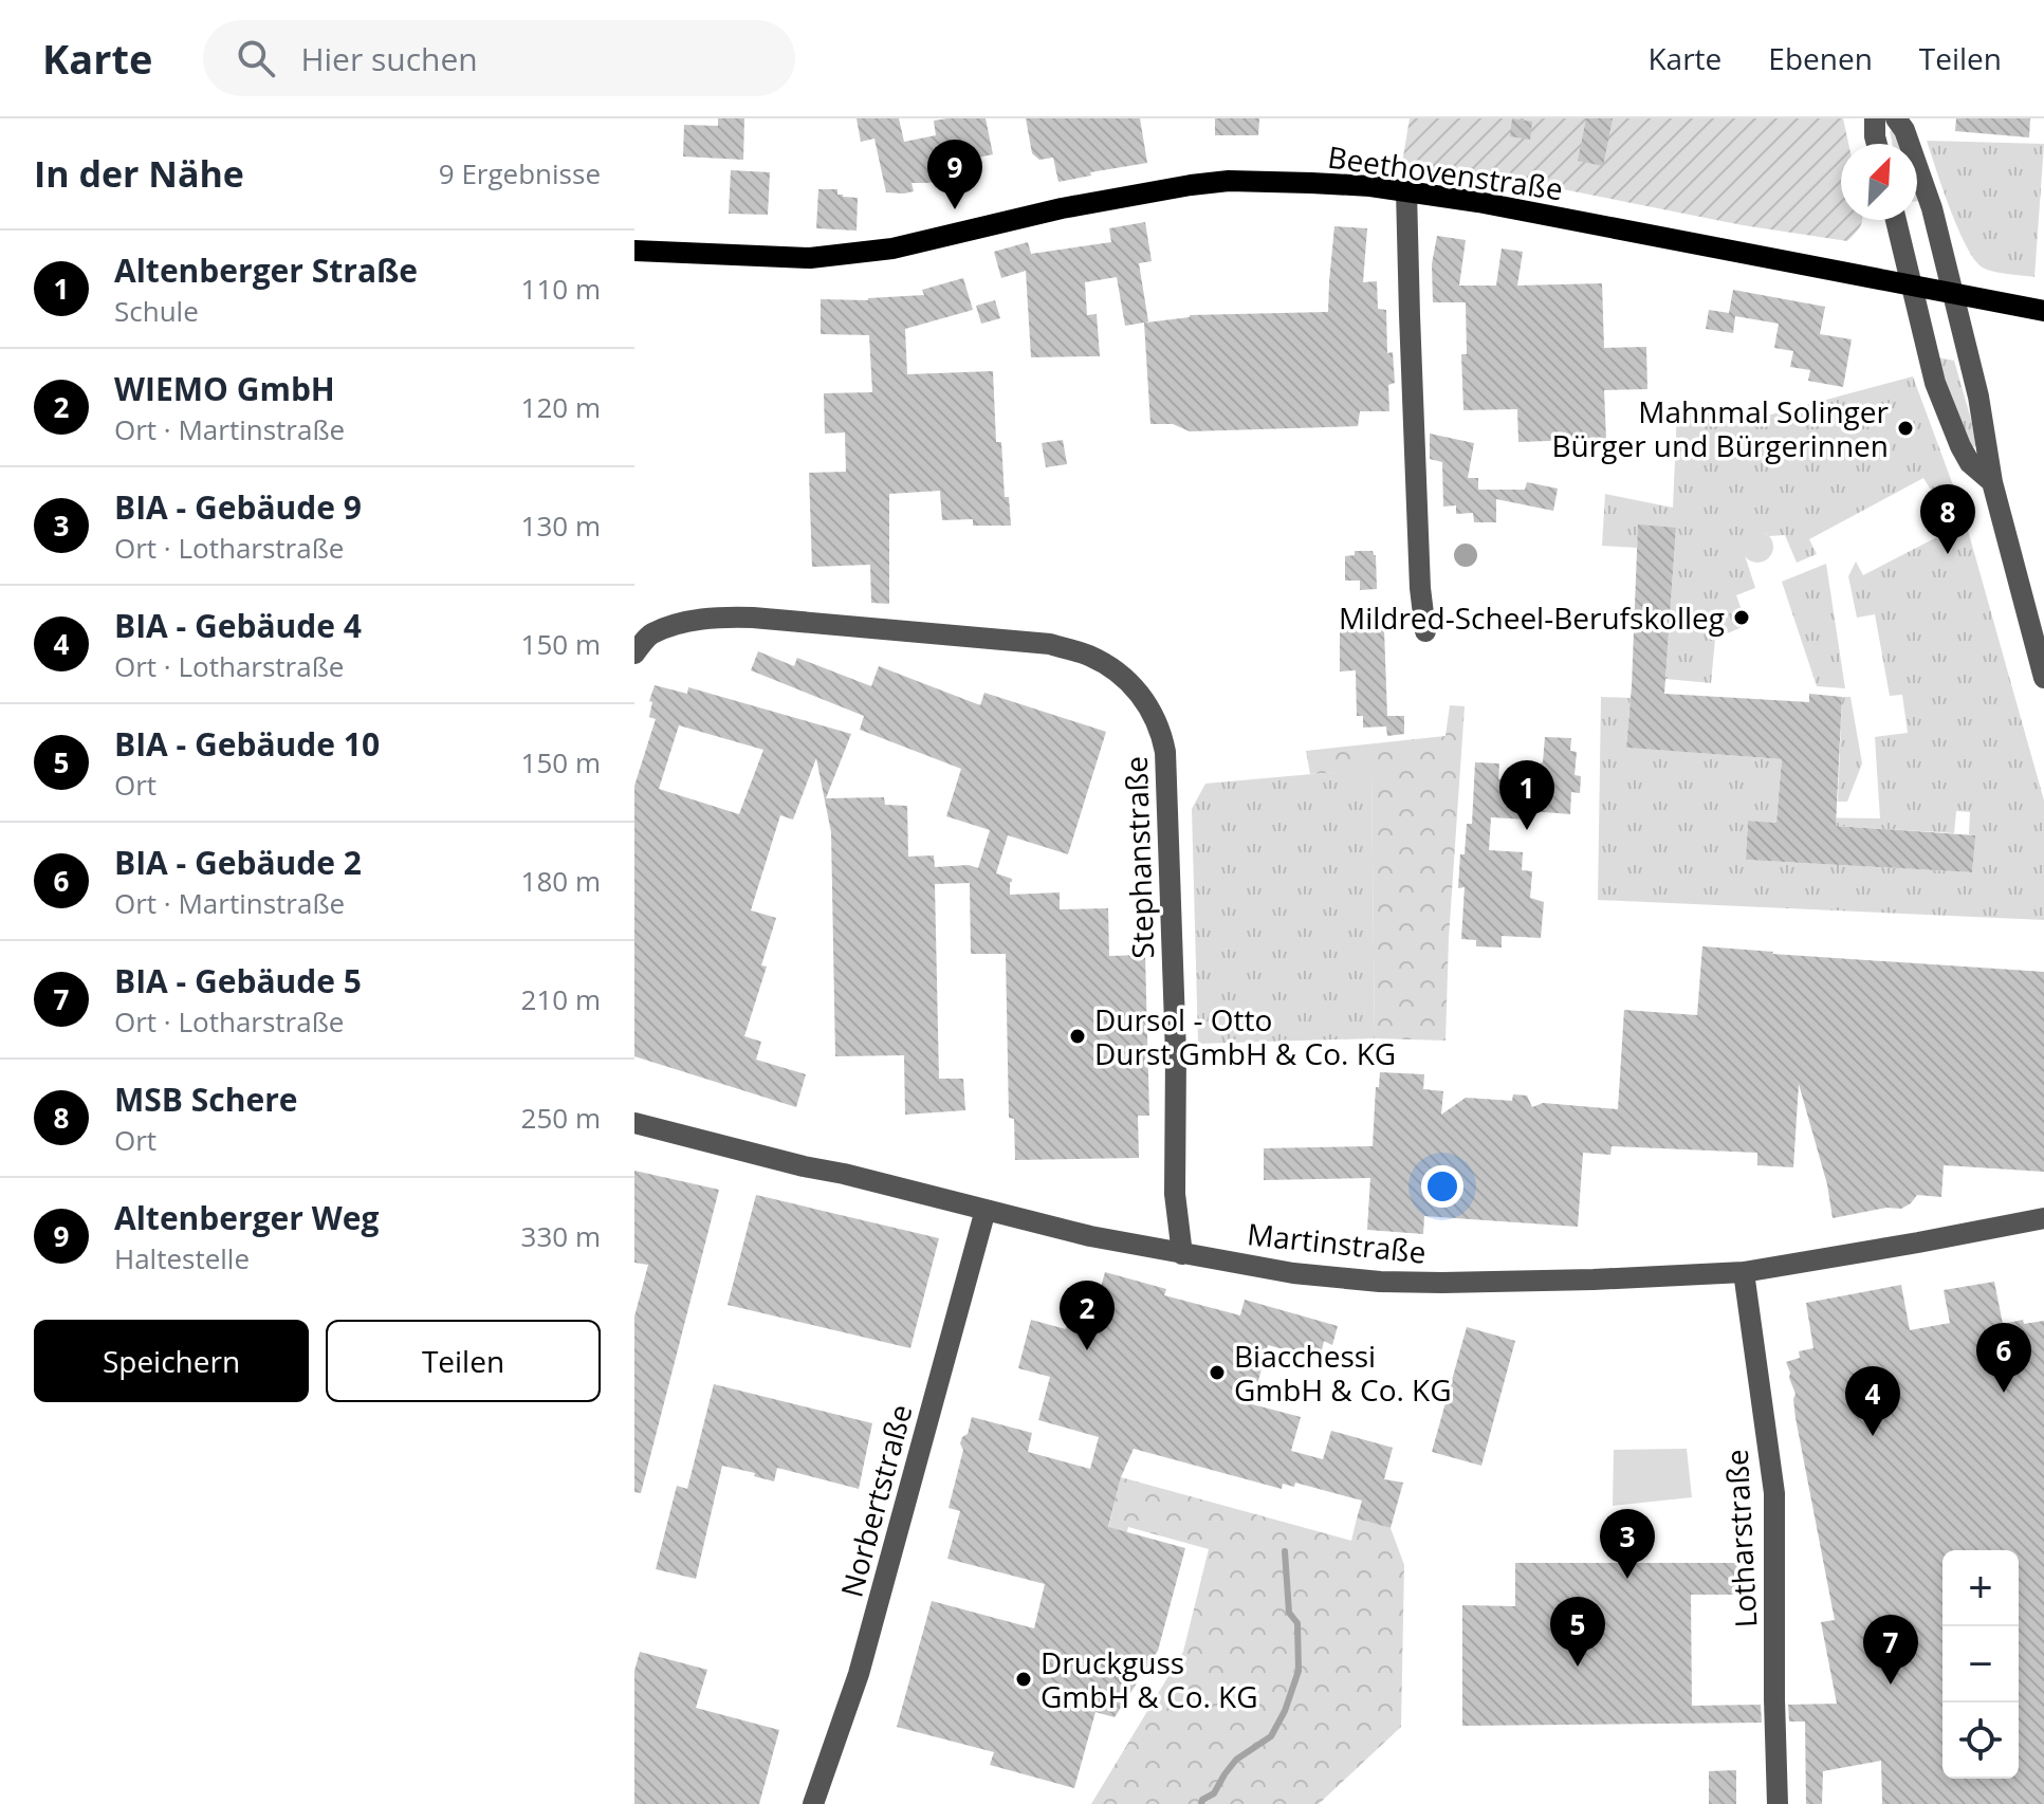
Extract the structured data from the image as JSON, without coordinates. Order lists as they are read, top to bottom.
{
  "streets": {
    "main road": ["Beethovenstraße"],
    "street": [
      "Stephanstraße",
      "Martinstraße",
      "Norbertstraße",
      "Lotharstraße"
    ]
  },
  "crossings": [
    ["Stephanstraße", "Martinstraße"],
    ["Martinstraße", "Norbertstraße"],
    ["Martinstraße", "Lotharstraße"]
  ],
  "places": [
    "Mahnmal Solinger Bürger und Bürgerinnen",
    "Mildred-Scheel-Berufskolleg",
    "Dursol - Otto Durst GmbH & Co. KG",
    "Biacchessi GmbH & Co. KG",
    "Druckguss GmbH & Co. KG"
  ],
  "north": "top right",
  "page": {
    "header": "Karte",
    "search": "Hier suchen",
    "nav": ["Karte", "Ebenen", "Teilen"],
    "heading": ["In der Nähe", "9 Ergebnisse"],
    "pins": [
      "9",
      "8",
      "1",
      "2",
      "6",
      "4",
      "3",
      "5",
      "7"
    ],
    "list": [
      {
        "mark": "1",
        "name": "Altenberger Straße",
        "note": "Schule",
        "value": "110 m"
      },
      {
        "mark": "2",
        "name": "WIEMO GmbH",
        "note": "Ort · Martinstraße",
        "value": "120 m"
      },
      {
        "mark": "3",
        "name": "BIA - Gebäude 9",
        "note": "Ort · Lotharstraße",
        "value": "130 m"
      },
      {
        "mark": "4",
        "name": "BIA - Gebäude 4",
        "note": "Ort · Lotharstraße",
        "value": "150 m"
      },
      {
        "mark": "5",
        "name": "BIA - Gebäude 10",
        "note": "Ort",
        "value": "150 m"
      },
      {
        "mark": "6",
        "name": "BIA - Gebäude 2",
        "note": "Ort · Martinstraße",
        "value": "180 m"
      },
      {
        "mark": "7",
        "name": "BIA - Gebäude 5",
        "note": "Ort · Lotharstraße",
        "value": "210 m"
      },
      {
        "mark": "8",
        "name": "MSB Schere",
        "note": "Ort",
        "value": "250 m"
      },
      {
        "mark": "9",
        "name": "Altenberger Weg",
        "note": "Haltestelle",
        "value": "330 m"
      }
    ],
    "buttons": ["Speichern", "Teilen"],
    "map_buttons": ["+", "−"]
  }
}
